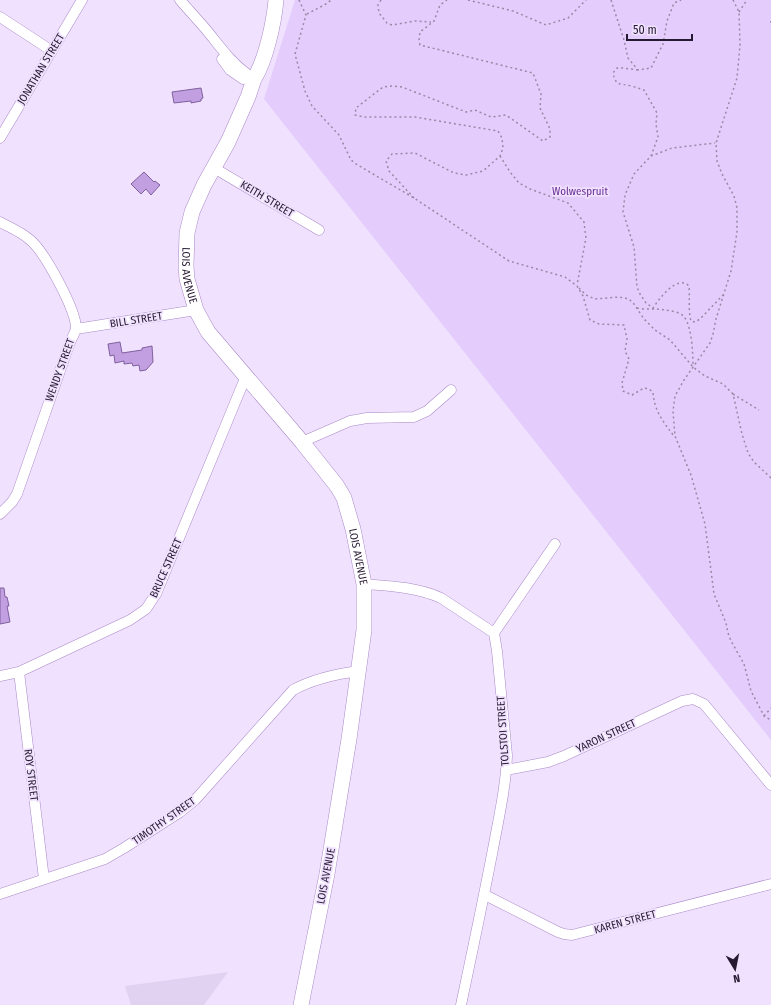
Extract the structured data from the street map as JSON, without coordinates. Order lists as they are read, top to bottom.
{
  "streets": {
    "street": [
      "JONATHAN STREET",
      "KEITH STREET",
      "LOIS AVENUE",
      "BILL STREET",
      "WENDY STREET",
      "BRUCE STREET",
      "TOLSTOI STREET",
      "YARON STREET",
      "ROY STREET",
      "TIMOTHY STREET",
      "KAREN STREET"
    ]
  },
  "crossings": [
    ["KEITH STREET", "LOIS AVENUE"],
    ["LOIS AVENUE", "BILL STREET"],
    ["LOIS AVENUE", "BRUCE STREET"],
    ["LOIS AVENUE", "TIMOTHY STREET"],
    ["BILL STREET", "WENDY STREET"],
    ["BRUCE STREET", "ROY STREET"],
    ["TOLSTOI STREET", "YARON STREET"],
    ["TOLSTOI STREET", "KAREN STREET"],
    ["ROY STREET", "TIMOTHY STREET"]
  ],
  "parks": ["Wolwespruit"],
  "scale_bar": "50 m",
  "north": "bottom"
}
